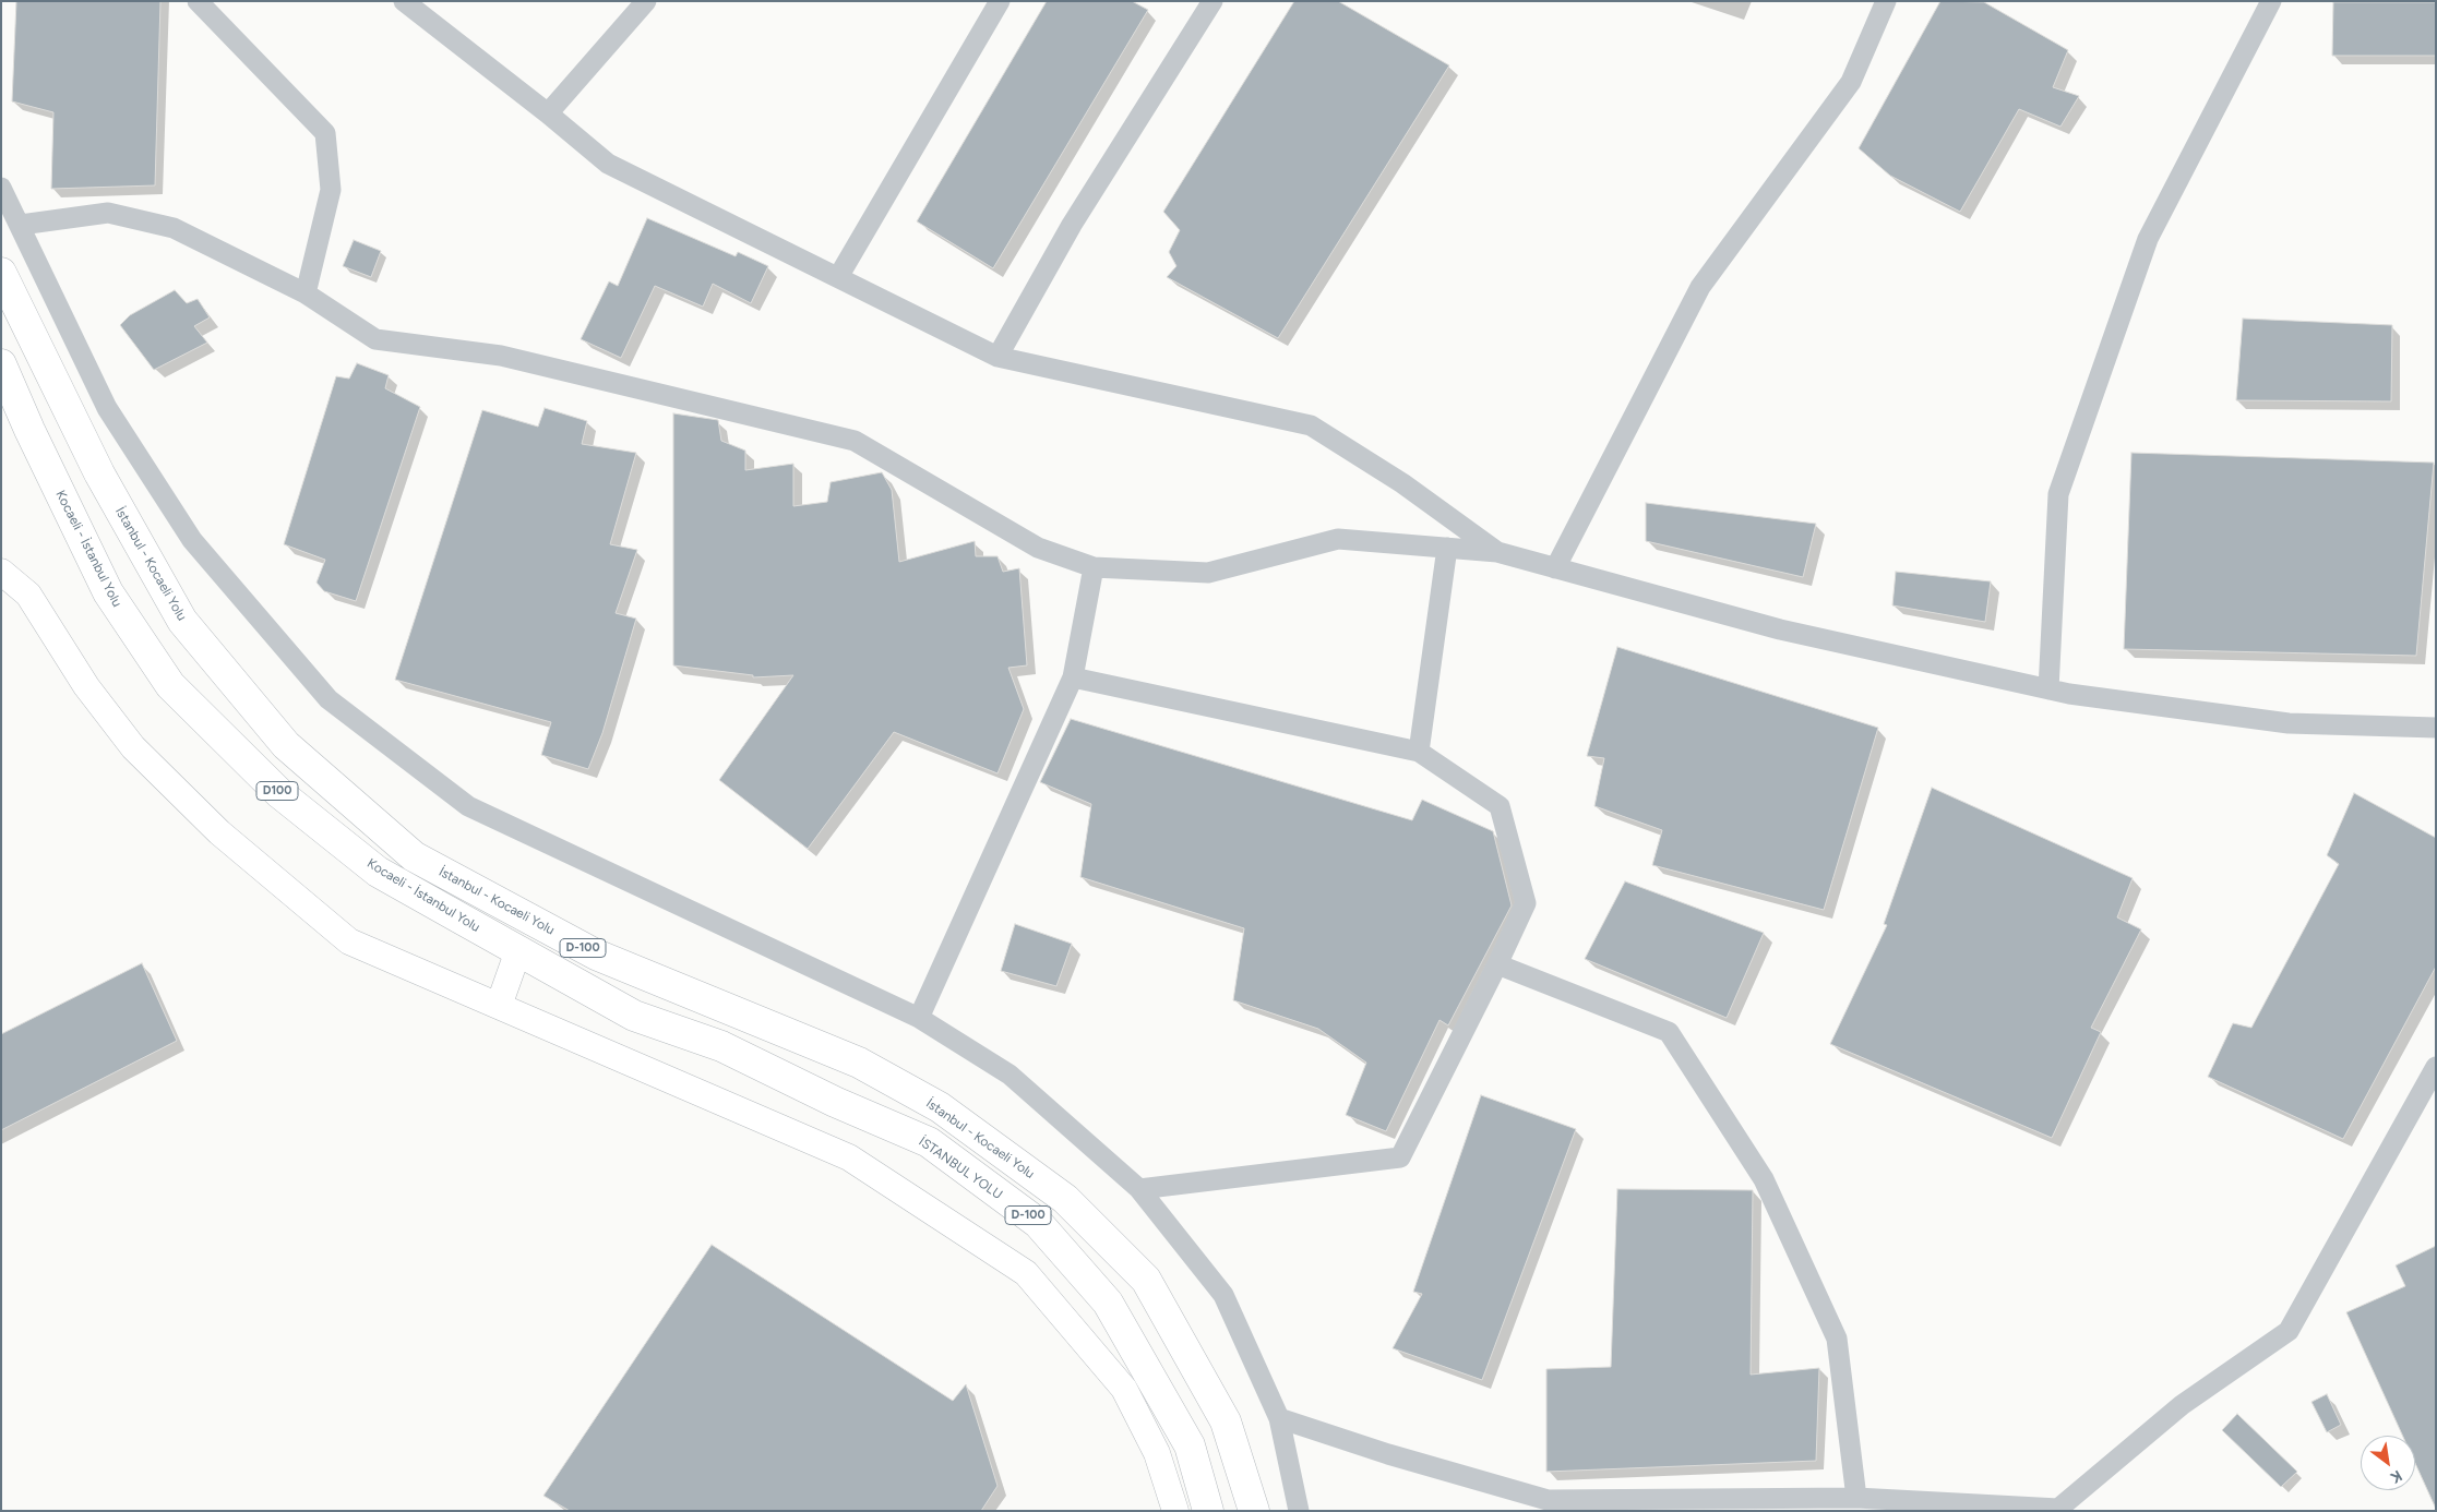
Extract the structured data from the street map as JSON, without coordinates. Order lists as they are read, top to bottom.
{
  "streets": {
    "highway": [
      "Kocaeli - İstanbul Yolu",
      "İstanbul - Kocaeli Yolu",
      "D100",
      "D-100",
      "İSTANBUL YOLU"
    ]
  },
  "crossings": [
    ["Kocaeli - İstanbul Yolu", "İSTANBUL YOLU"]
  ],
  "north": "bottom right"
}
